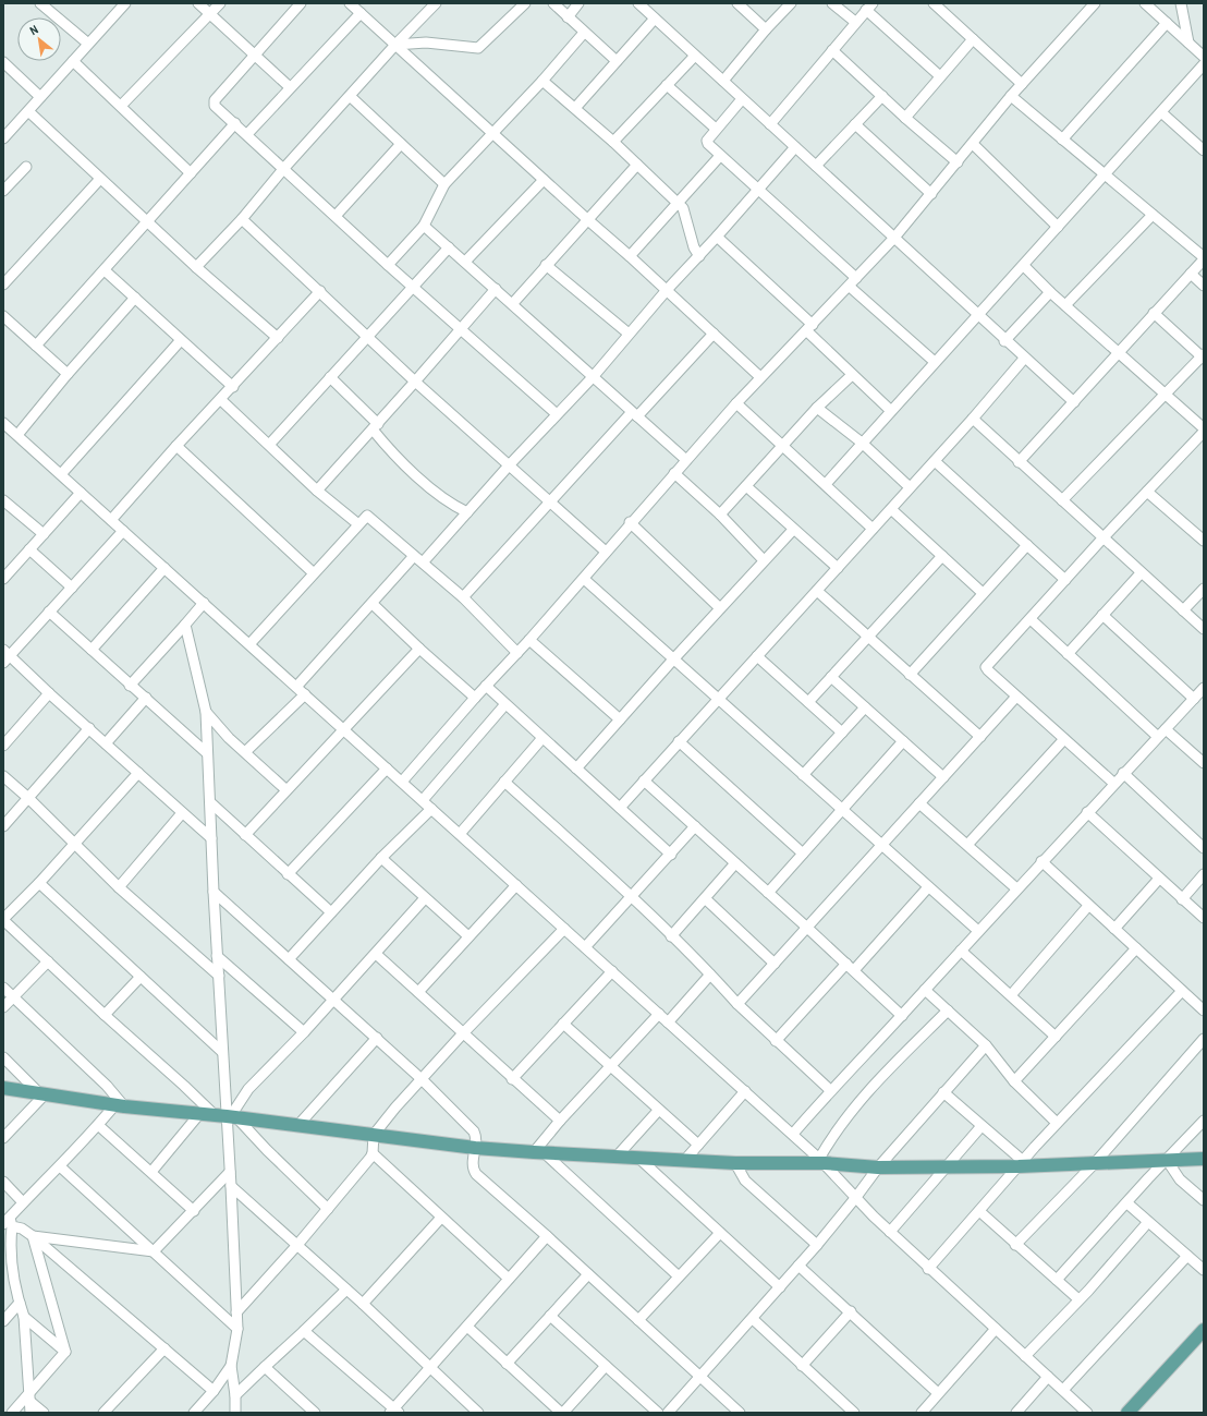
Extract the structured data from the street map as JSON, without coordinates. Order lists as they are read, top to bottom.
{
  "north": "top left"
}
